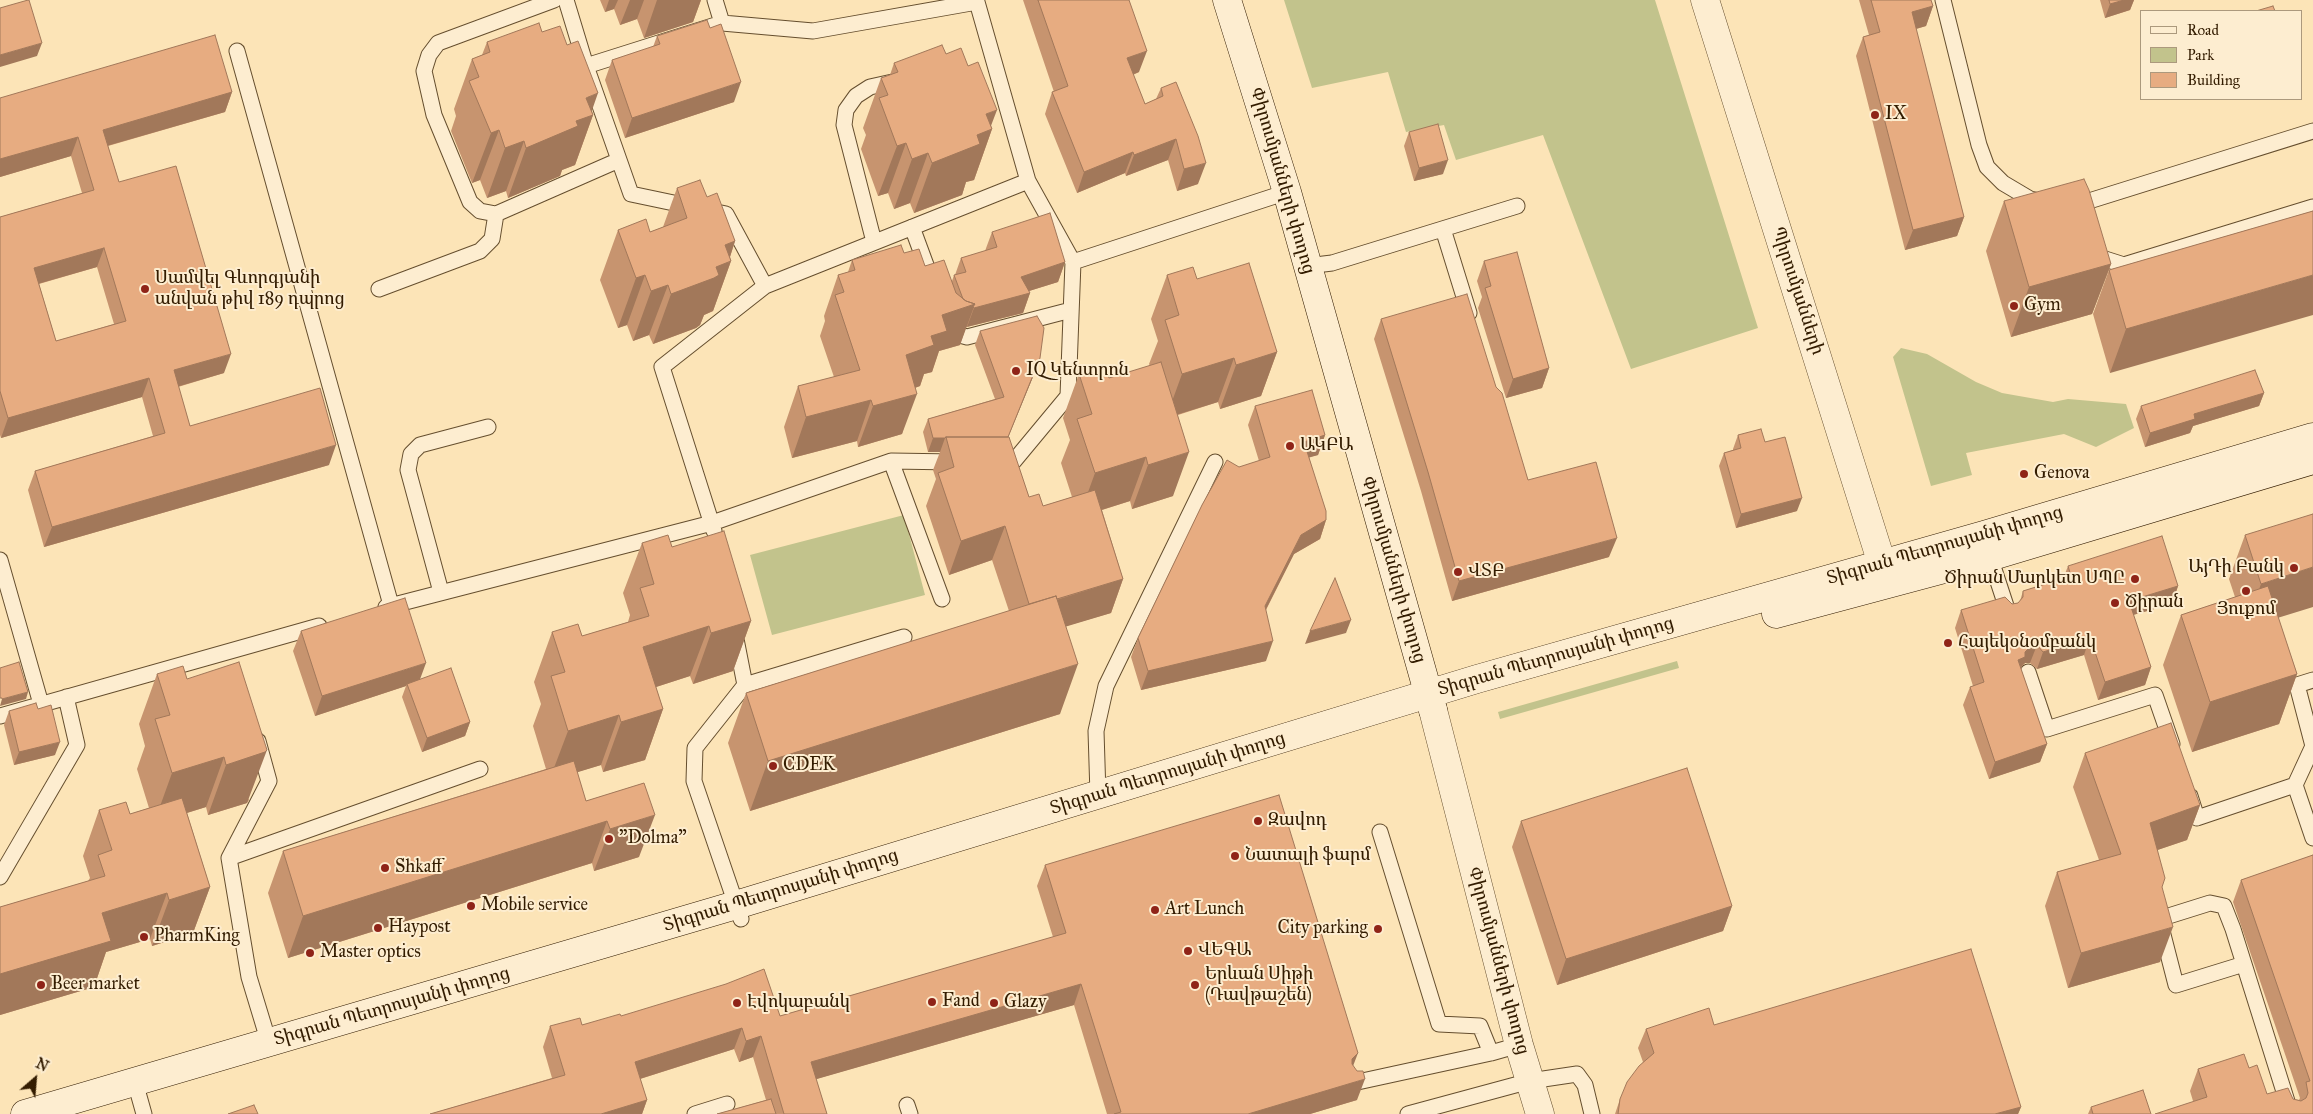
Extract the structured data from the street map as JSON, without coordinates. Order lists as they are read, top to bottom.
{
  "streets": {
    "main road": ["Փիրումյանների փողոց", "Պիրումյանների", "Տիգրան Պետրոսյանի փողոց"]
  },
  "crossings": [
    ["Փիրումյանների փողոց", "Տիգրան Պետրոսյանի փողոց"],
    ["Պիրումյանների", "Տիգրան Պետրոսյանի փողոց"]
  ],
  "places": [
    "IX",
    "Սամվել Գևորգյանի անվան թիվ 189 դպրոց",
    "Gym",
    "IQ Կենտրոն",
    "ԱԿԲԱ",
    "Genova",
    "ԱյԴի Բանկ",
    "ՎՏԲ",
    "Ծիրան Մարկետ ՍՊԸ",
    "Յուքոմ",
    "Ծիրան",
    "Հայեկօնօմբանկ",
    "CDEK",
    "Զավոդ",
    "\"Dolma\"",
    "Նատալի ֆարմ",
    "Shkaff",
    "Mobile service",
    "Art Lunch",
    "Haypost",
    "City parking",
    "PharmKing",
    "ՎԵԳԱ",
    "Master optics",
    "Beer market",
    "Երևան Սիթի (Դավթաշեն)",
    "Fand",
    "Էվոկաբանկ",
    "Glazy"
  ],
  "legend": ["Road", "Park", "Building"],
  "north": "top right"
}
